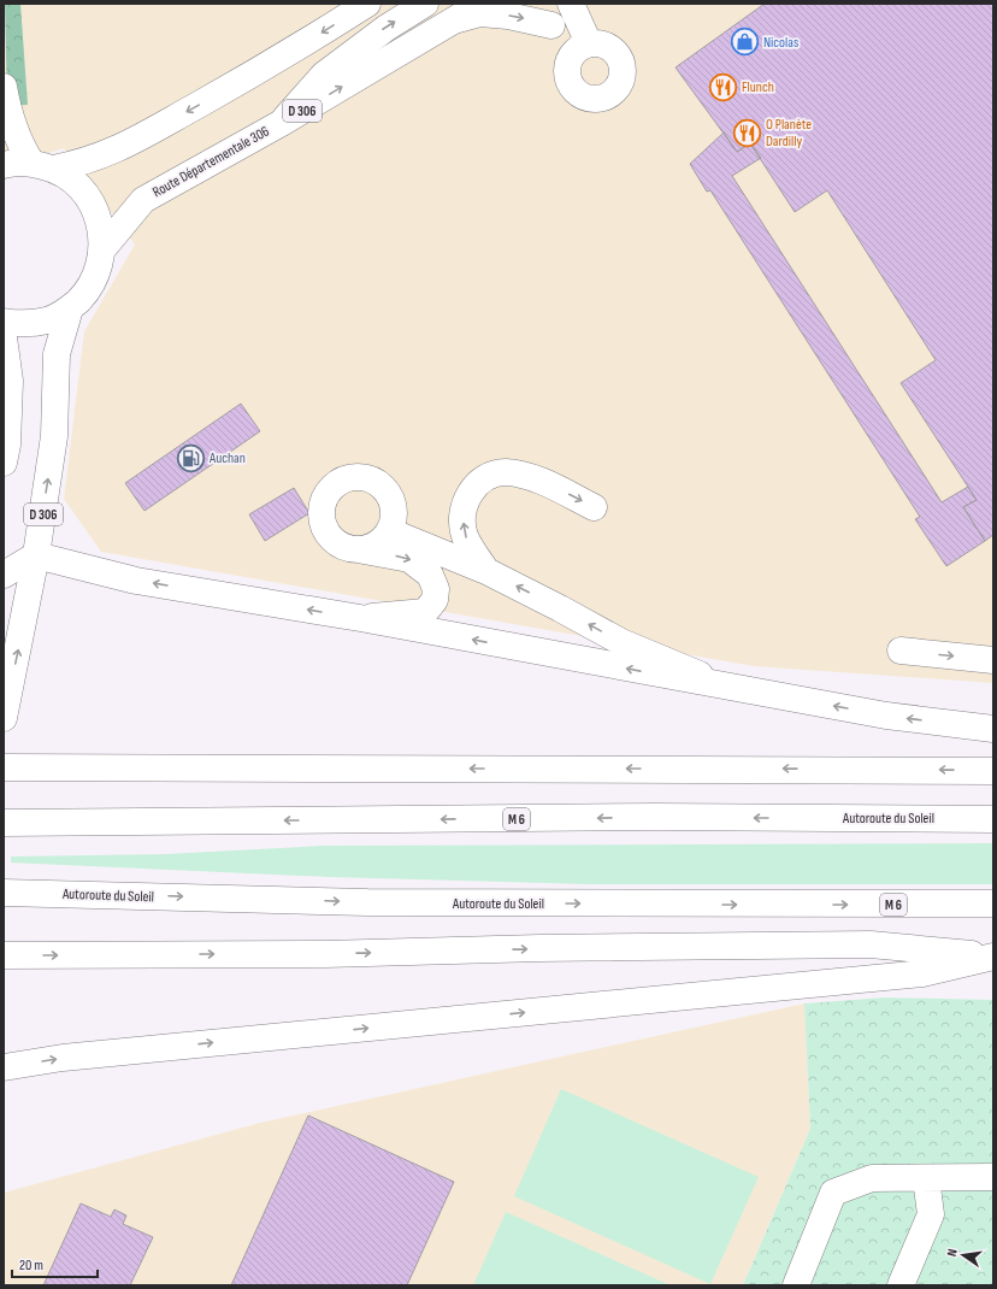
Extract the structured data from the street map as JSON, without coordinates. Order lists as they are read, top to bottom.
{
  "streets": {
    "main road": [
      "D 306",
      "Route Départementale 306",
      "Autoroute du Soleil",
      "M 6"
    ]
  },
  "places": {
    "shop": ["Nicolas"],
    "restaurant": ["Flunch", "O Planète Dardilly"],
    "fuel station": ["Auchan"]
  },
  "scale_bar": "20 m",
  "north": "left"
}
